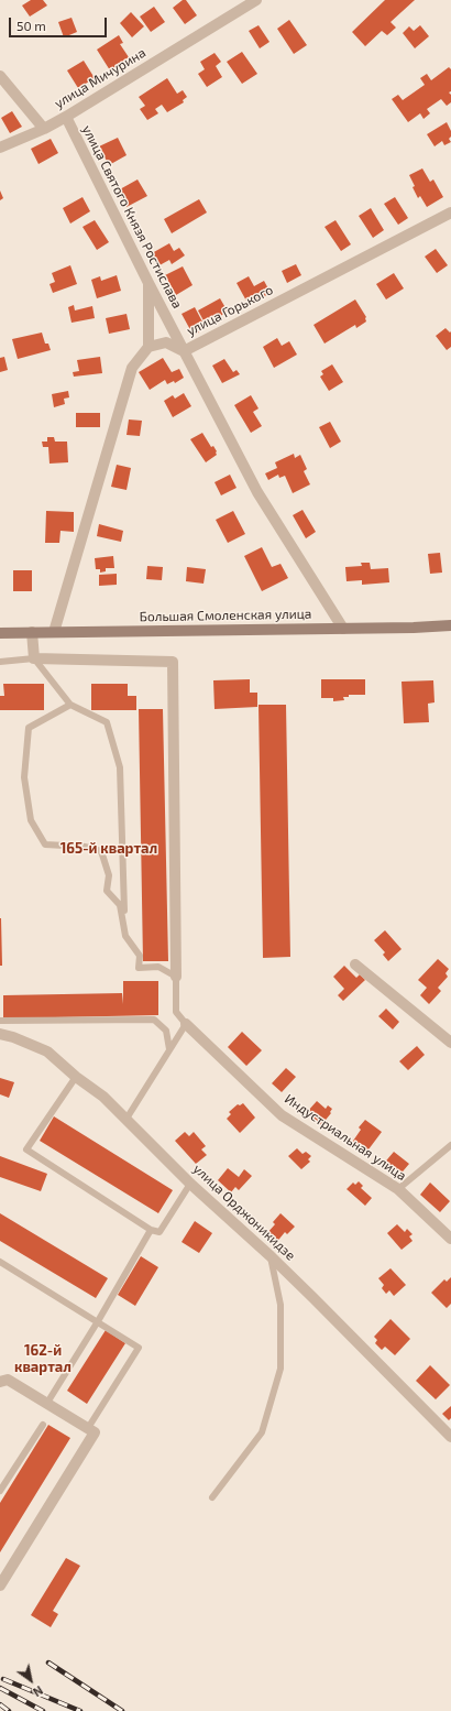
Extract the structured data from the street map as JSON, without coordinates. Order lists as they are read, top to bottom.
{
  "streets": {
    "main road": ["Большая Смоленская улица"],
    "street": [
      "улица Мичурина",
      "улица Святого Князя Ростислава",
      "улица Горького",
      "Индустриальная улица",
      "улица Орджоникидзе"
    ]
  },
  "crossings": [
    ["улица Мичурина", "улица Святого Князя Ростислава"],
    ["улица Святого Князя Ростислава", "улица Горького"],
    ["улица Святого Князя Ростислава", "Большая Смоленская улица"]
  ],
  "districts": ["165-й квартал", "162-й квартал"],
  "scale_bar": "50 m",
  "north": "bottom right"
}
